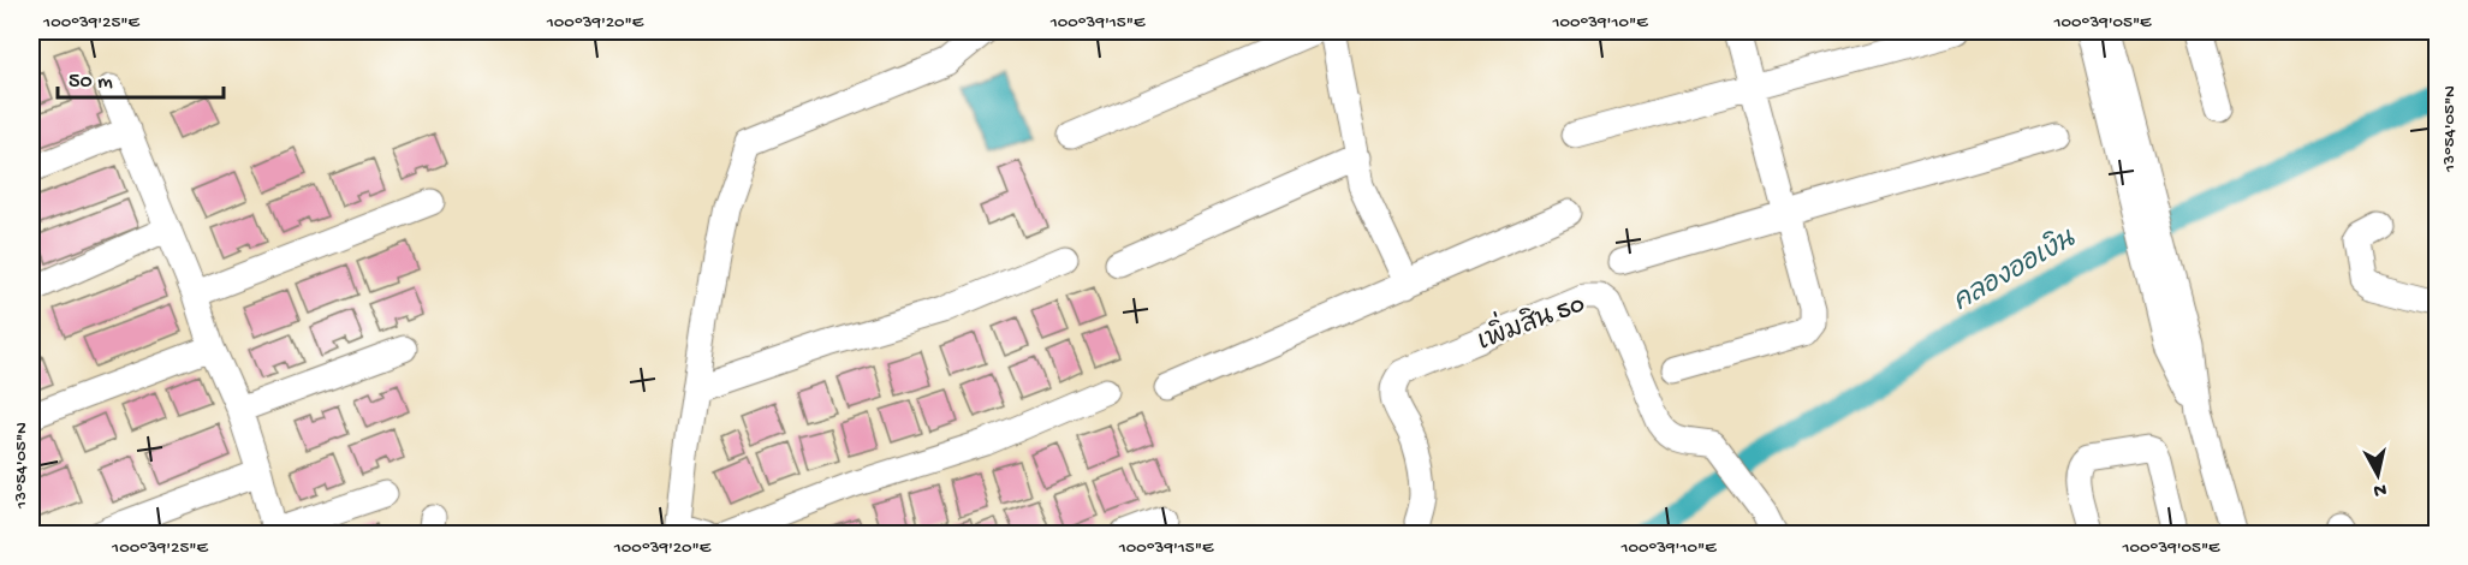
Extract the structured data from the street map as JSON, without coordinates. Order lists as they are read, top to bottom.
{
  "streets": {
    "street": ["เพิ่มสิน 50"]
  },
  "water": ["คลองออเงิน"],
  "scale_bar": "50 m",
  "north": "bottom",
  "coordinates": [
    "100°39'25\"E",
    "100°39'20\"E",
    "100°39'15\"E",
    "100°39'10\"E",
    "100°39'05\"E",
    "13°54'05\"N"
  ]
}
